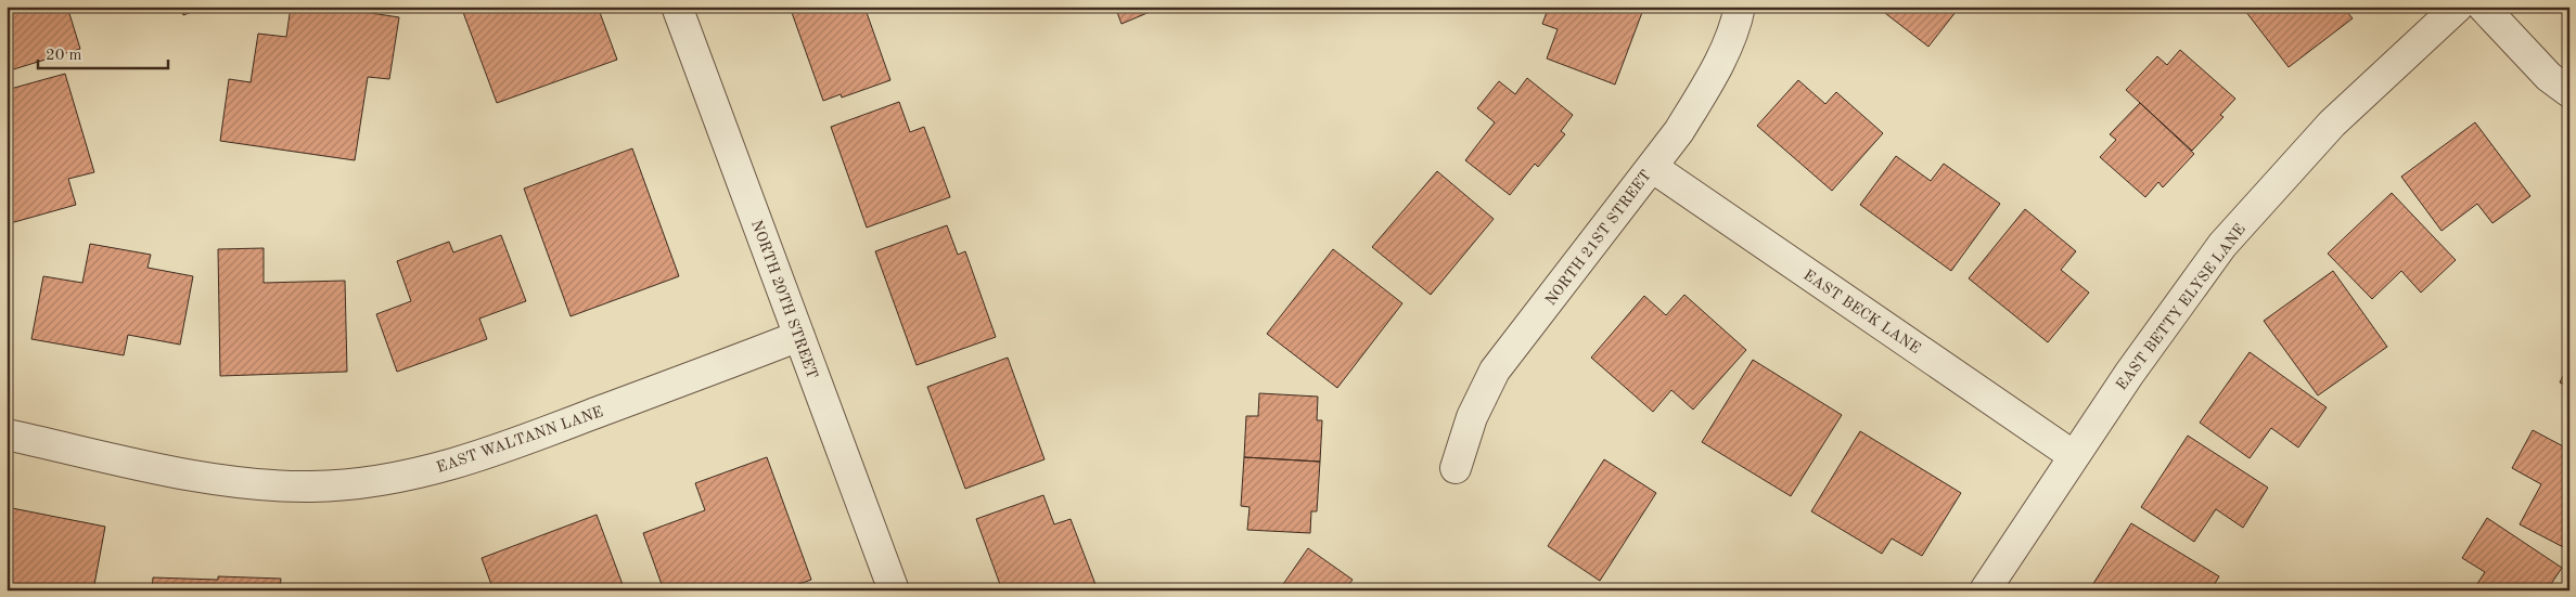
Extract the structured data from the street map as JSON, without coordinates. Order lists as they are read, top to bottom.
{
  "streets": {
    "street": [
      "NORTH 21ST STREET",
      "NORTH 20TH STREET",
      "EAST BETTY ELYSE LANE",
      "EAST BECK LANE",
      "EAST WALTANN LANE"
    ]
  },
  "crossings": [
    ["NORTH 21ST STREET", "EAST BECK LANE"],
    ["NORTH 20TH STREET", "EAST WALTANN LANE"],
    ["EAST BETTY ELYSE LANE", "EAST BECK LANE"]
  ],
  "scale_bar": "20 m"
}
